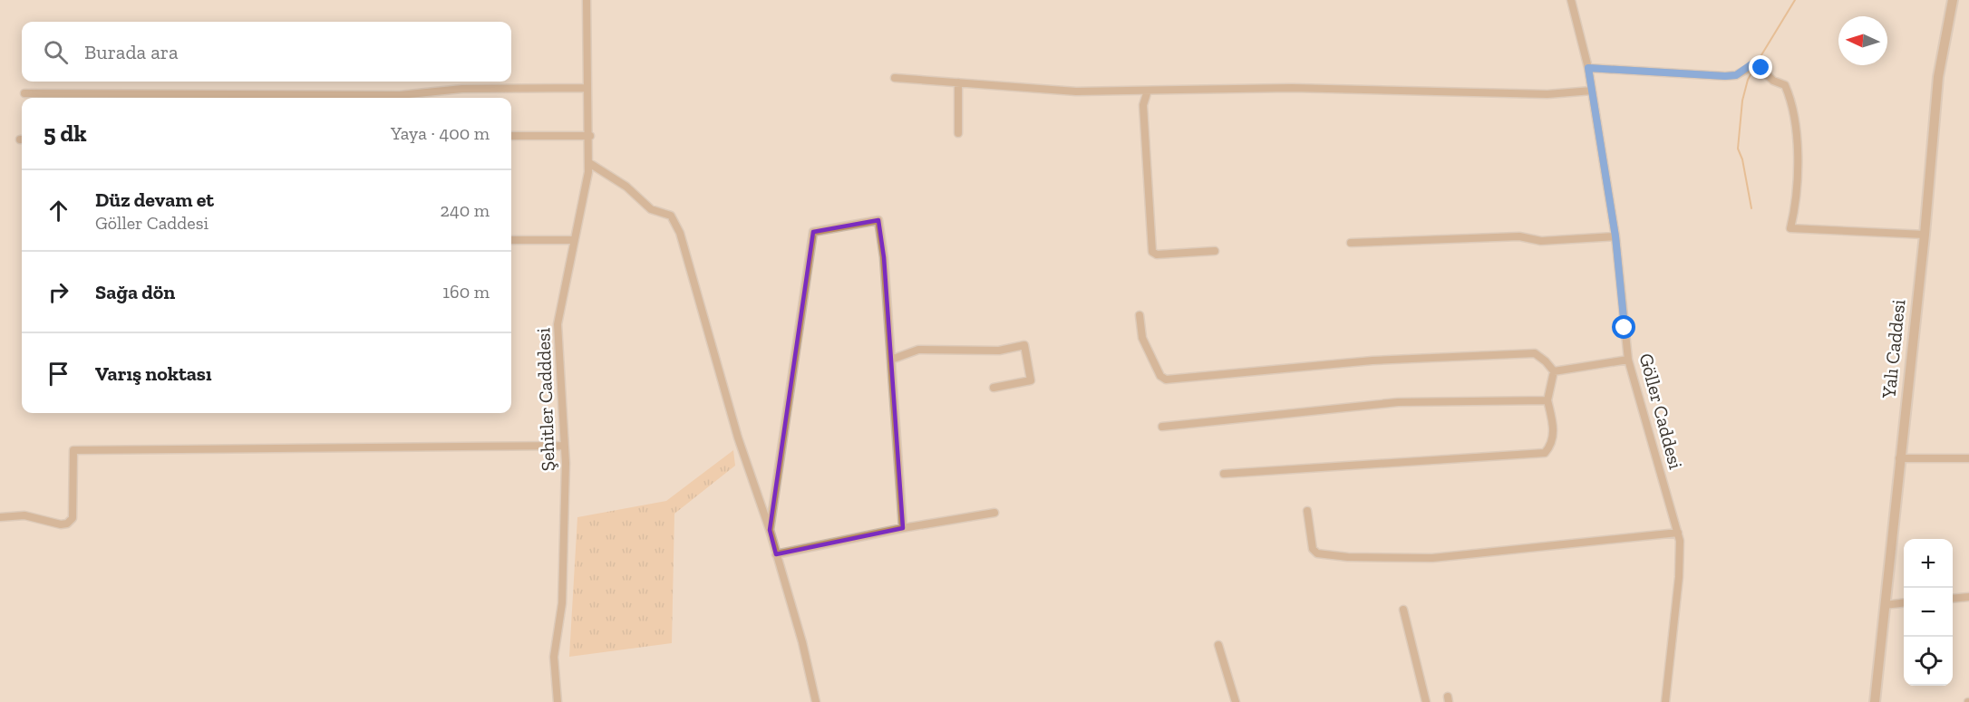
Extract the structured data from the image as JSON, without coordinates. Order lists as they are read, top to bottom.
{
  "streets": {
    "street": ["Yalı Caddesi", "Şehitler Cadddesi", "Göller Caddesi"]
  },
  "north": "left",
  "page": {
    "search": "Burada ara",
    "heading": ["5 dk", "Yaya · 400 m"],
    "list": [
      ["Düz devam et", "Göller Caddesi", "240 m"],
      ["Sağa dön", "160 m"],
      "Varış noktası"
    ],
    "map_buttons": ["+", "−"]
  }
}
